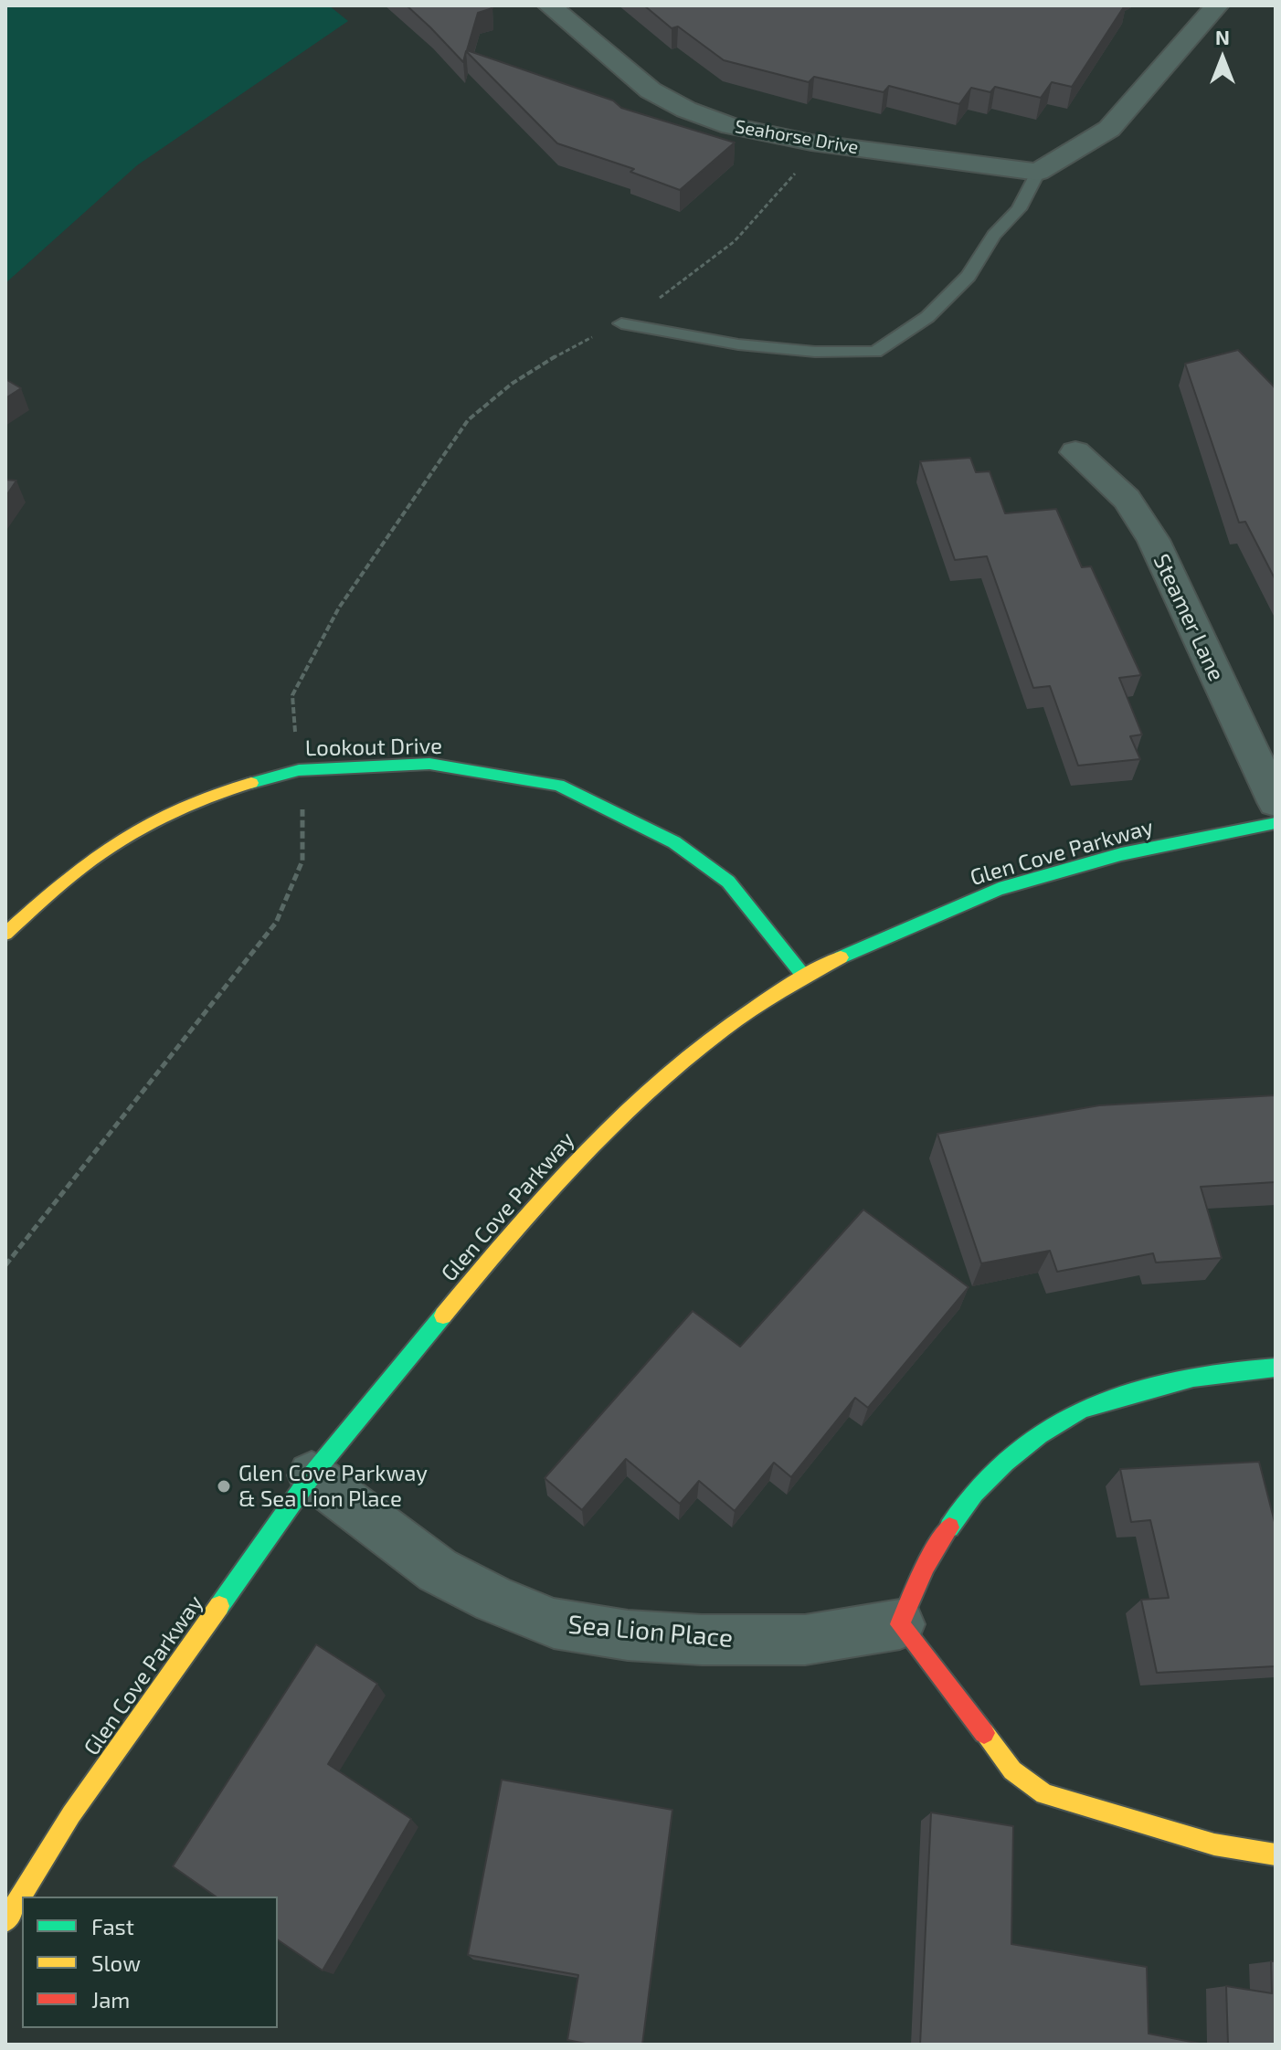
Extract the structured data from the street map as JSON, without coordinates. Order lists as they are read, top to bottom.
{
  "streets": {
    "street": [
      "Seahorse Drive",
      "Steamer Lane",
      "Lookout Drive",
      "Glen Cove Parkway",
      "Sea Lion Place"
    ]
  },
  "crossings": [
    ["Lookout Drive", "Glen Cove Parkway"],
    ["Glen Cove Parkway", "Sea Lion Place"]
  ],
  "places": ["Glen Cove Parkway & Sea Lion Place"],
  "legend": ["Fast", "Slow", "Jam"],
  "north": "top"
}
